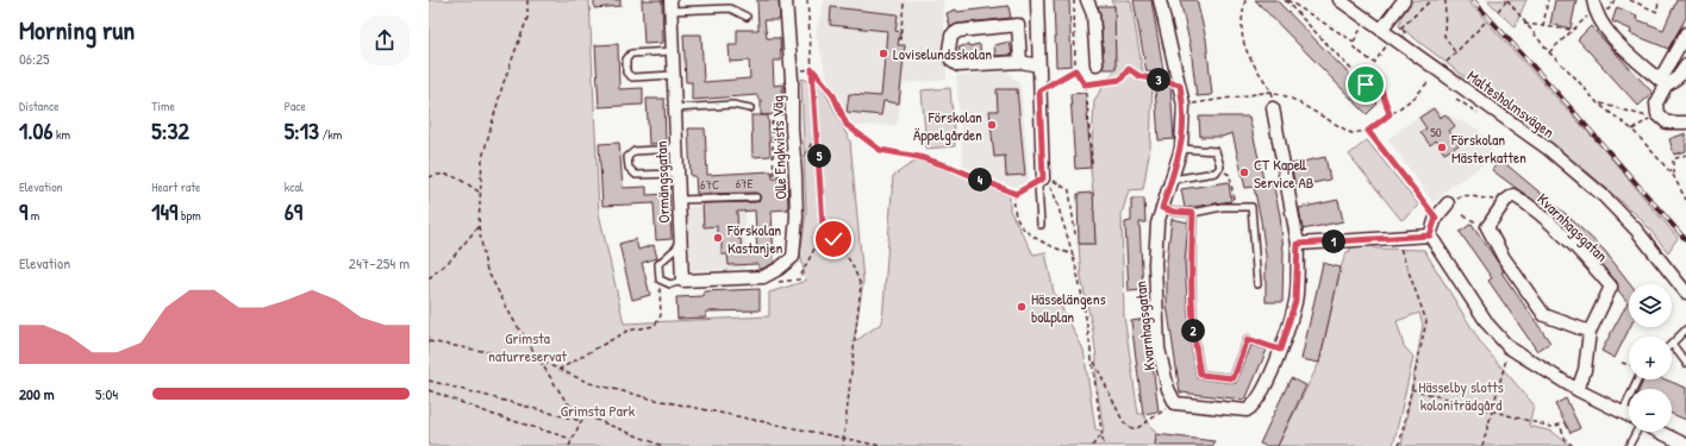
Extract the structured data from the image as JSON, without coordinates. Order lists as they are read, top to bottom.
{
  "streets": {
    "street": [
      "Maltesholmsvägen",
      "Olle Engkvists Väg",
      "Ormängsgatan",
      "Kvarnhagsgatan"
    ]
  },
  "crossings": [
    ["Olle Engkvists Väg", "Ormängsgatan"]
  ],
  "parks": ["Grimsta naturreservat", "Hässelby slotts koloniträdgård", "Grimsta Park"],
  "places": [
    "Loviselundsskolan",
    "Förskolan Äppelgården",
    "Förskolan Mästerkatten",
    "CT Kapell Service AB",
    "Förskolan Kastanjen",
    "Hässelängens bollplan"
  ],
  "house_numbers": ["50", "67E", "67C"],
  "page": {
    "heading": ["Morning run", "06:25"],
    "pins": [
      "3",
      "5",
      "4",
      "1",
      "2"
    ],
    "stats": [
      ["Distance", "1.06 km"],
      ["Time", "5:32"],
      ["Pace", "5:13 /km"],
      ["Elevation", "9 m"],
      ["Heart rate", "149 bpm"],
      ["kcal", "69"]
    ],
    "chart": ["Elevation", "247–254 m"],
    "map_buttons": ["+", "−"],
    "list": [
      {
        "name": "200 m",
        "note": "5:04"
      }
    ]
  }
}
